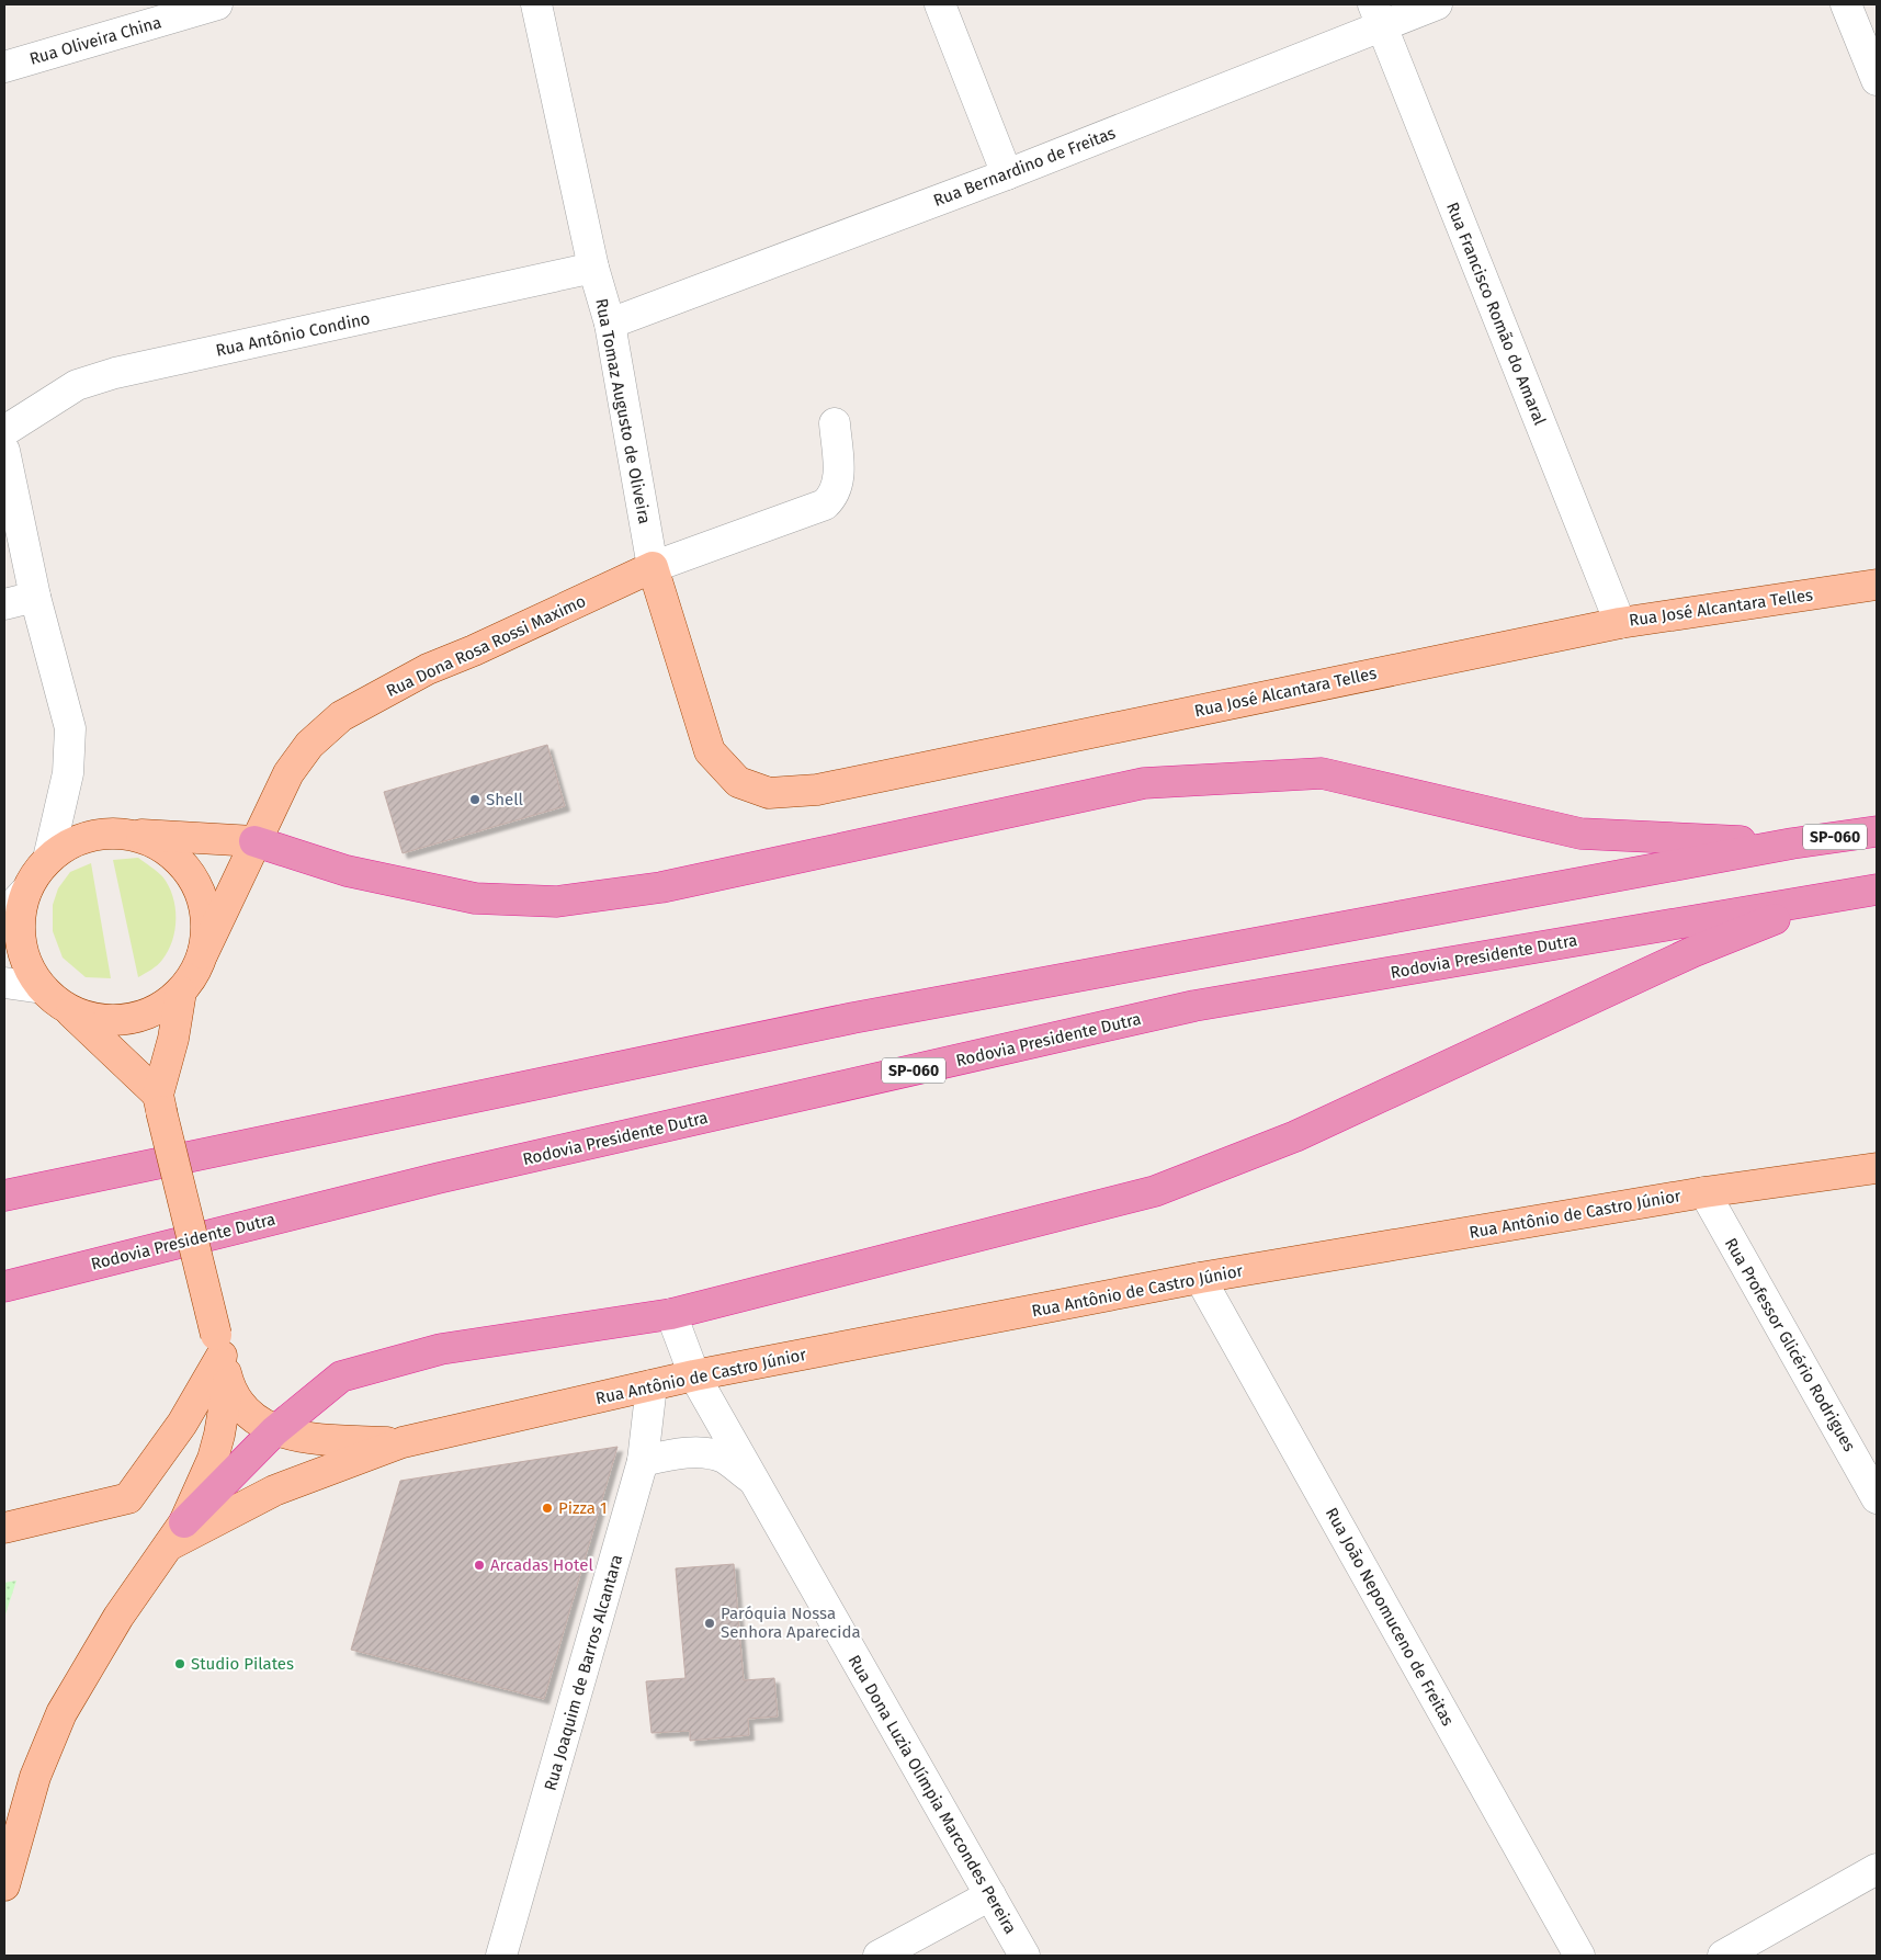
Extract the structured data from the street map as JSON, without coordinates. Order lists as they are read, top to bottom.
{
  "streets": {
    "highway": ["SP-060", "Rodovia Presidente Dutra"],
    "main road": [
      "Rua Tomaz Augusto de Oliveira",
      "Rua José Alcantara Telles",
      "Rua Dona Rosa Rossi Maximo",
      "Rua Antônio de Castro Júnior"
    ],
    "street": [
      "Rua Oliveira China",
      "Rua Bernardino de Freitas",
      "Rua Francisco Romão do Amaral",
      "Rua Antônio Condino",
      "Rua Professor Glicério Rodrigues",
      "Rua João Nepomuceno de Freitas",
      "Rua Joaquim de Barros Alcantara",
      "Rua Dona Luzia Olímpia Marcondes Pereira"
    ]
  },
  "crossings": [
    ["Rua Bernardino de Freitas", "Rua Francisco Romão do Amaral"],
    ["Rua Bernardino de Freitas", "Rua Tomaz Augusto de Oliveira"],
    ["Rua Francisco Romão do Amaral", "Rua José Alcantara Telles"],
    ["Rua Antônio Condino", "Rua Tomaz Augusto de Oliveira"],
    ["Rua Tomaz Augusto de Oliveira", "Rua José Alcantara Telles"],
    ["Rua Tomaz Augusto de Oliveira", "Rua Dona Rosa Rossi Maximo"],
    ["Rua Antônio de Castro Júnior", "Rua Professor Glicério Rodrigues"],
    ["Rua Antônio de Castro Júnior", "Rua João Nepomuceno de Freitas"],
    ["Rua Antônio de Castro Júnior", "Rua Joaquim de Barros Alcantara"],
    ["Rua Antônio de Castro Júnior", "Rua Dona Luzia Olímpia Marcondes Pereira"]
  ],
  "places": [
    "Shell",
    "Pizza 1",
    "Arcadas Hotel",
    "Paróquia Nossa Senhora Aparecida",
    "Studio Pilates"
  ]
}
